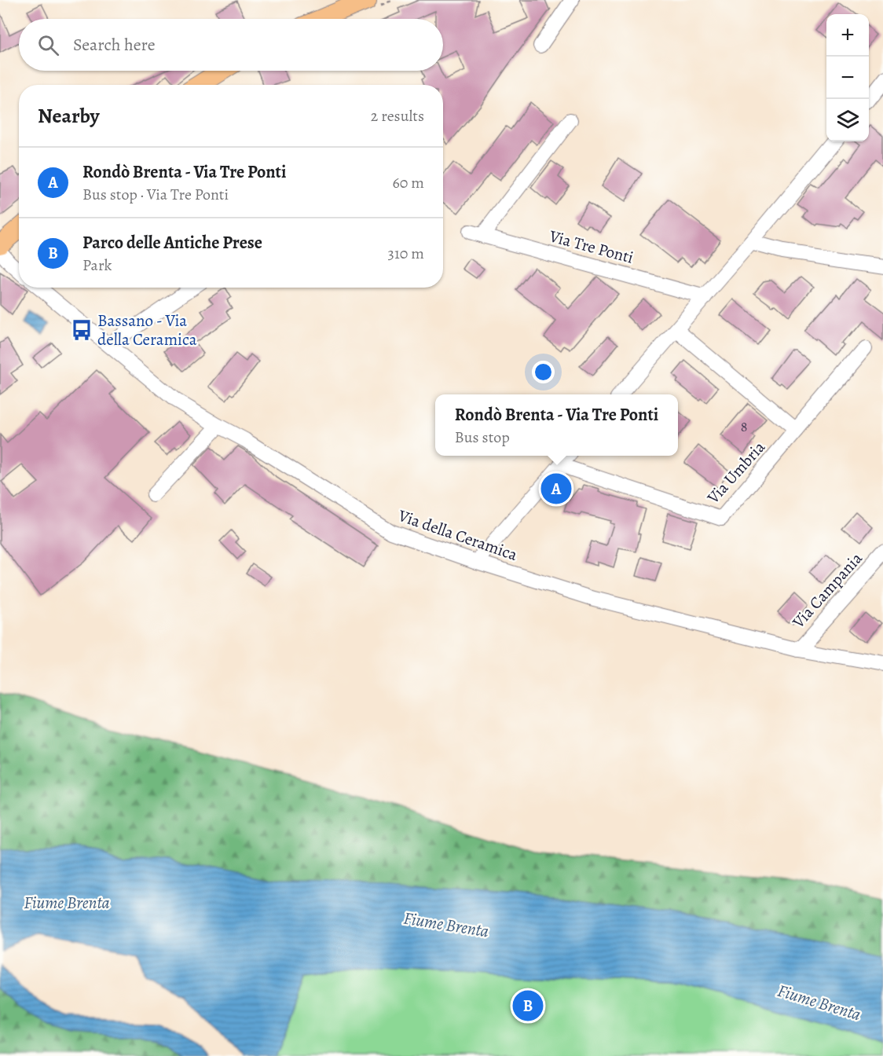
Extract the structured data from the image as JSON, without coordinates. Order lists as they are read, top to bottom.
{
  "streets": {
    "street": [
      "Via Tre Ponti",
      "Via Umbria",
      "Via della Ceramica",
      "Via Campania"
    ]
  },
  "crossings": [
    ["Via della Ceramica", "Via Campania"]
  ],
  "water": ["Fiume Brenta"],
  "places": {
    "bus stop": ["Bassano - Via della Ceramica"]
  },
  "house_numbers": ["8"],
  "page": {
    "map_buttons": ["+", "−"],
    "search": "Search here",
    "heading": ["Nearby", "2 results"],
    "list": [
      {
        "mark": "A",
        "name": "Rondò Brenta - Via Tre Ponti",
        "note": "Bus stop · Via Tre Ponti",
        "value": "60 m"
      },
      {
        "mark": "B",
        "name": "Parco delle Antiche Prese",
        "note": "Park",
        "value": "310 m"
      }
    ],
    "popup": ["Rondò Brenta - Via Tre Ponti", "Bus stop"],
    "pins": ["A", "B"]
  }
}
